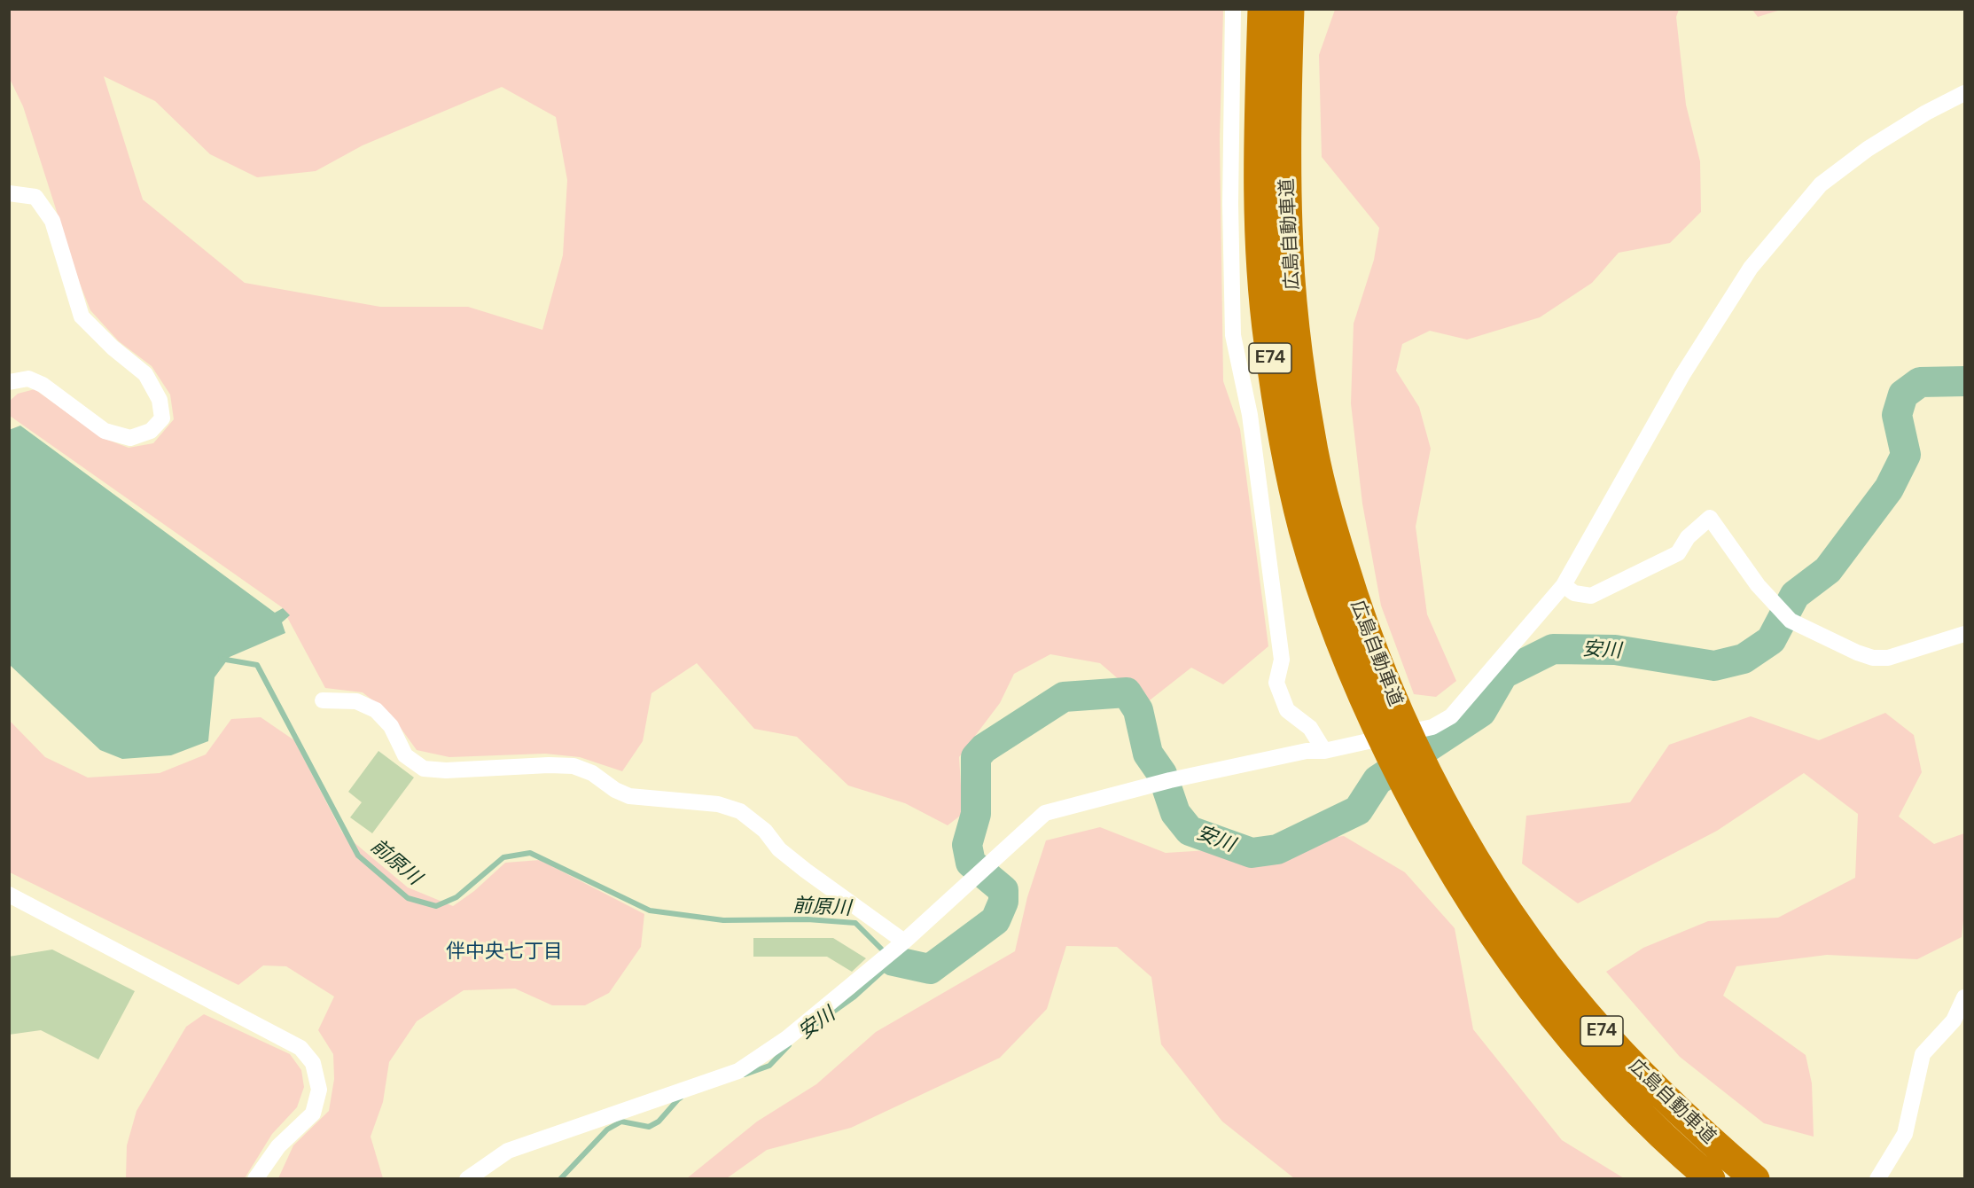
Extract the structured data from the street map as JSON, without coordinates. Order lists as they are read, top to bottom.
{
  "streets": {
    "highway": ["広島自動車道", "E74"]
  },
  "districts": ["伴中央七丁目"],
  "water": ["安川", "前原川"]
}
